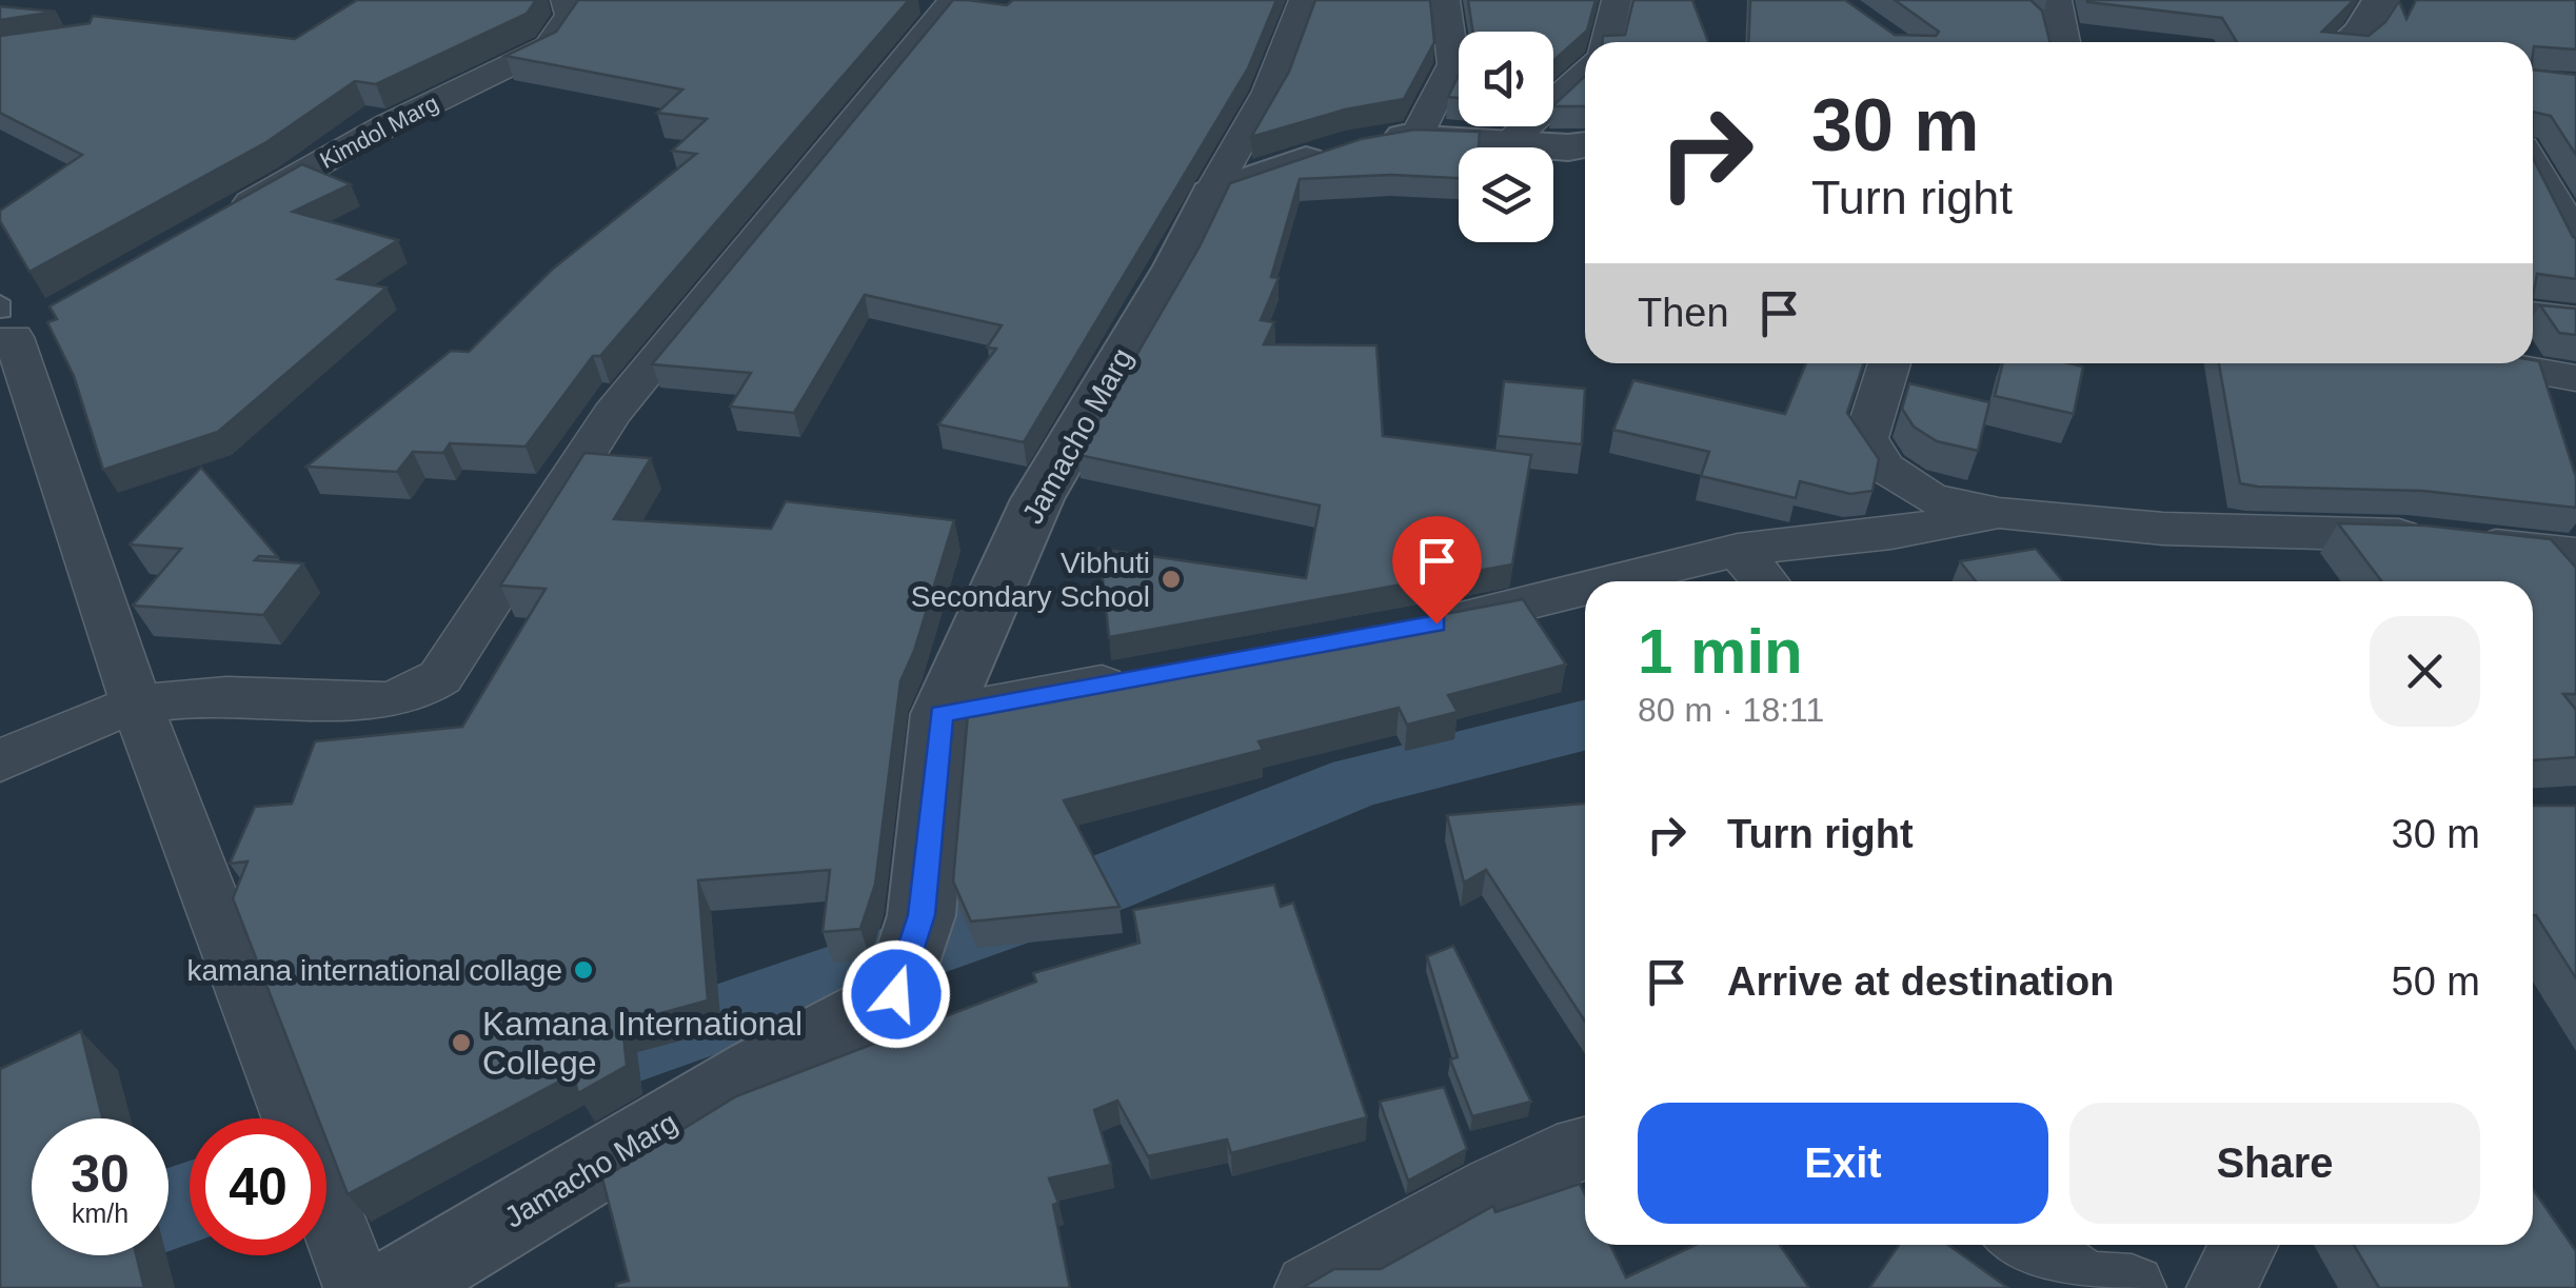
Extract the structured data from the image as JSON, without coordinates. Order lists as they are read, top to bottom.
{
  "streets": {
    "street": ["Kimdol Marg", "Jamacho Marg"]
  },
  "places": ["Vibhuti Secondary School", "kamana international collage", "Kamana International College"],
  "page": {
    "turn": ["30 m", "Turn right"],
    "then": "Then",
    "heading": ["1 min", "80 m · 18:11"],
    "list": [
      {
        "name": "Turn right",
        "value": "30 m"
      },
      {
        "name": "Arrive at destination",
        "value": "50 m"
      }
    ],
    "buttons": ["Exit", "Share"],
    "speed": "30 km/h",
    "limit": "40"
  }
}
